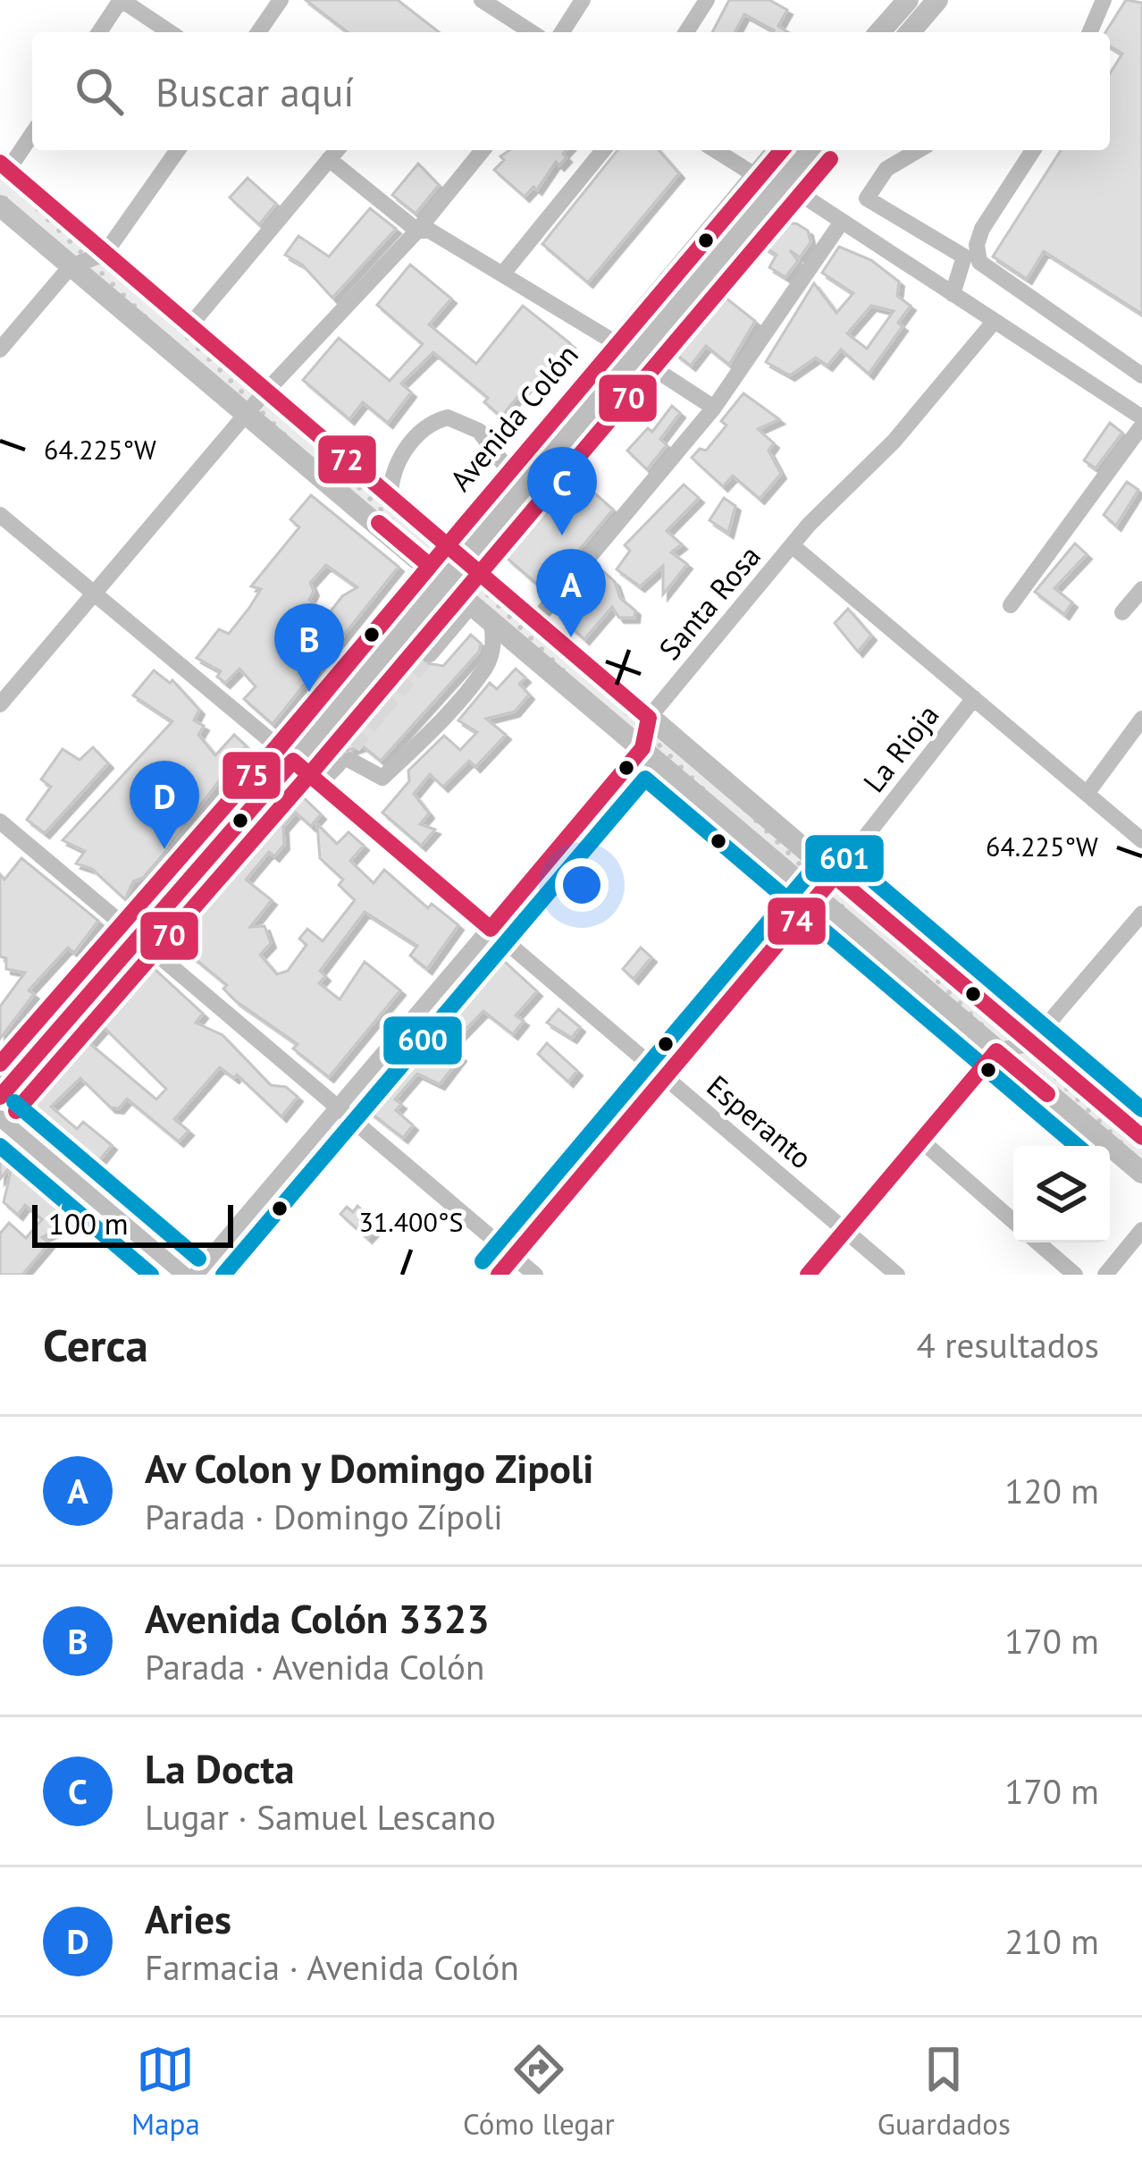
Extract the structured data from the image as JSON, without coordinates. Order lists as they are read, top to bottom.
{
  "streets": {
    "main road": ["Avenida Colón"],
    "street": ["Santa Rosa", "La Rioja", "Esperanto"]
  },
  "crossings": [
    ["Avenida Colón", "Esperanto"],
    ["Santa Rosa", "Esperanto"],
    ["La Rioja", "Esperanto"]
  ],
  "lines": [
    "transit line 75",
    "transit line 70",
    "transit line 72",
    "transit line 600",
    "transit line 601",
    "transit line 74"
  ],
  "scale_bar": "100 m",
  "page": {
    "search": "Buscar aquí",
    "pins": [
      "C",
      "A",
      "B",
      "D"
    ],
    "scale": "100 m",
    "heading": ["Cerca", "4 resultados"],
    "list": [
      {
        "mark": "A",
        "name": "Av Colon y Domingo Zipoli",
        "note": "Parada · Domingo Zípoli",
        "value": "120 m"
      },
      {
        "mark": "B",
        "name": "Avenida Colón 3323",
        "note": "Parada · Avenida Colón",
        "value": "170 m"
      },
      {
        "mark": "C",
        "name": "La Docta",
        "note": "Lugar · Samuel Lescano",
        "value": "170 m"
      },
      {
        "mark": "D",
        "name": "Aries",
        "note": "Farmacia · Avenida Colón",
        "value": "210 m"
      }
    ],
    "nav": ["Mapa", "Cómo llegar", "Guardados"]
  },
  "coordinates": ["64.225°W", "31.400°S"]
}
